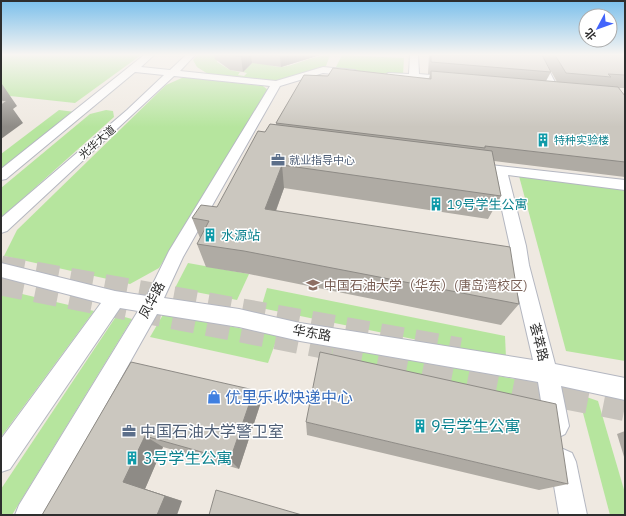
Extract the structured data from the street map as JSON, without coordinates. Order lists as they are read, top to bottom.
{
  "streets": {
    "street": [
      "光华大道",
      "凤华路",
      "华东路",
      "荟萃路"
    ]
  },
  "crossings": [
    ["凤华路", "华东路"],
    ["华东路", "荟萃路"]
  ],
  "places": {
    "building": [
      "特种实验楼",
      "19号学生公寓",
      "水源站",
      "9号学生公寓",
      "3号学生公寓"
    ],
    "office": ["就业指导中心", "中国石油大学警卫室"],
    "school or university": ["中国石油大学（华东）(唐岛湾校区)"],
    "shop": ["优里乐收快递中心"]
  },
  "north": "bottom left"
}
